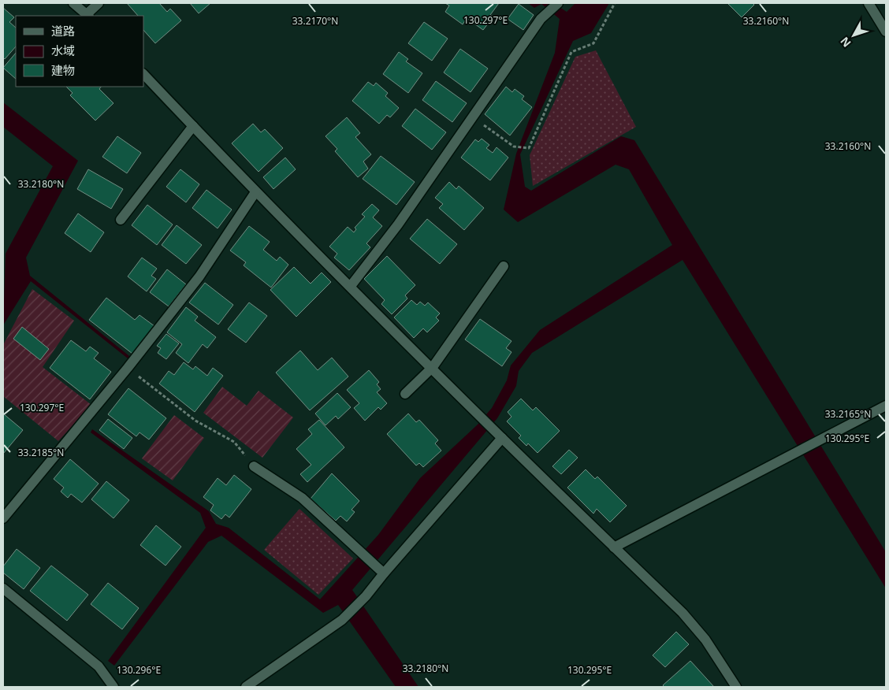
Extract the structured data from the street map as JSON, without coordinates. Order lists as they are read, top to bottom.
{
  "legend": ["道路", "水域", "建物"],
  "north": "bottom left",
  "coordinates": [
    "130.297°E",
    "33.2160°N",
    "33.2170°N",
    "33.2180°N",
    "33.2165°N",
    "130.295°E",
    "33.2185°N",
    "130.296°E"
  ]
}
